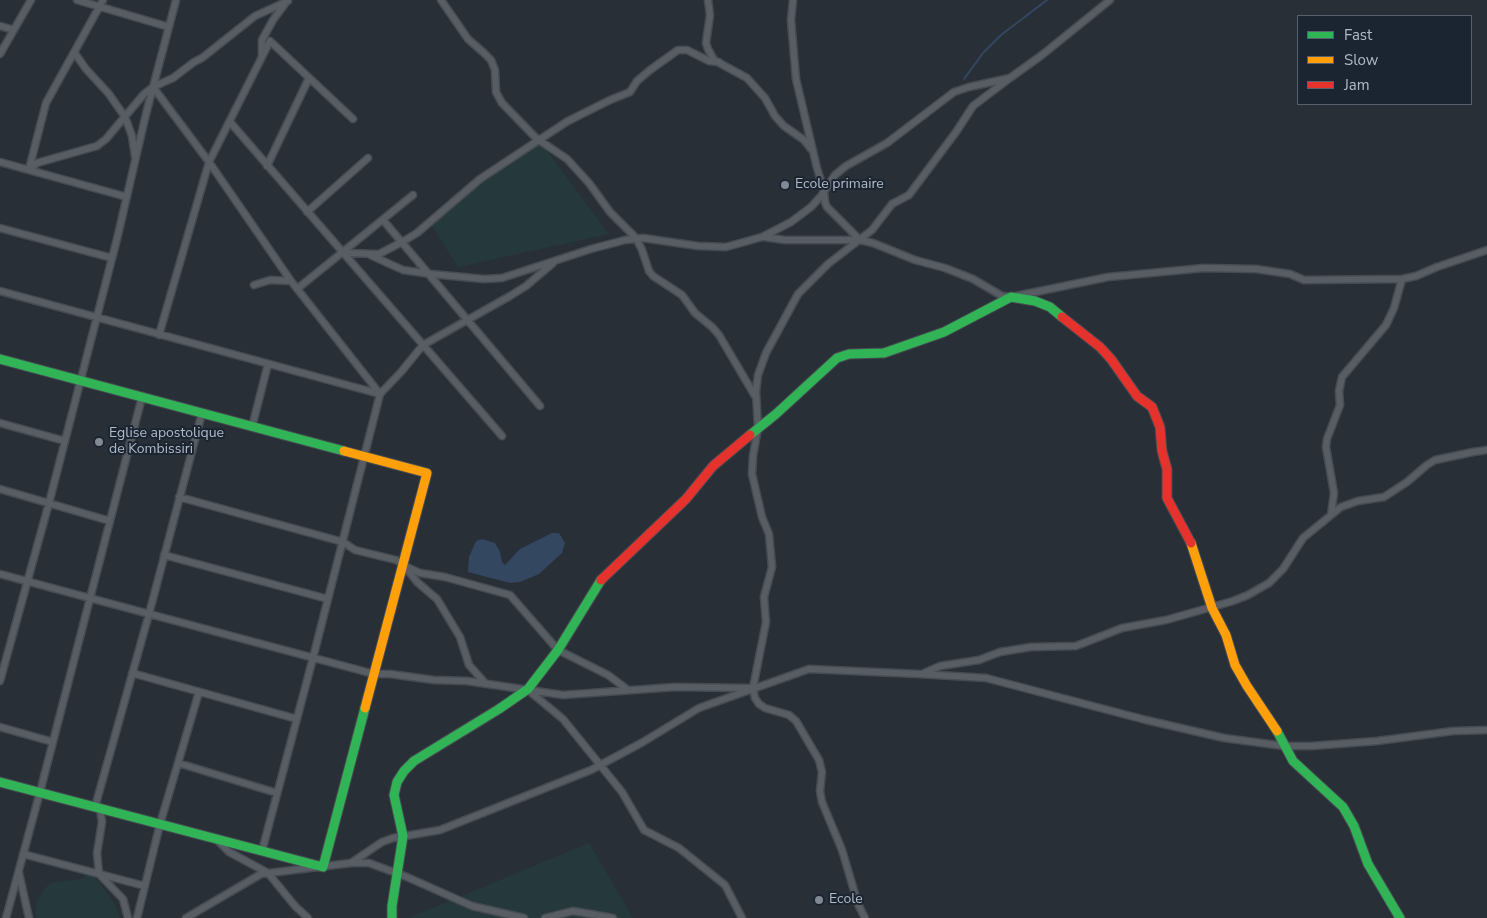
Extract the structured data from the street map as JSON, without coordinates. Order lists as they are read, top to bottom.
{
  "places": ["Ecole primaire", "Eglise apostolique de Kombissiri", "Ecole"],
  "legend": ["Fast", "Slow", "Jam"]
}
